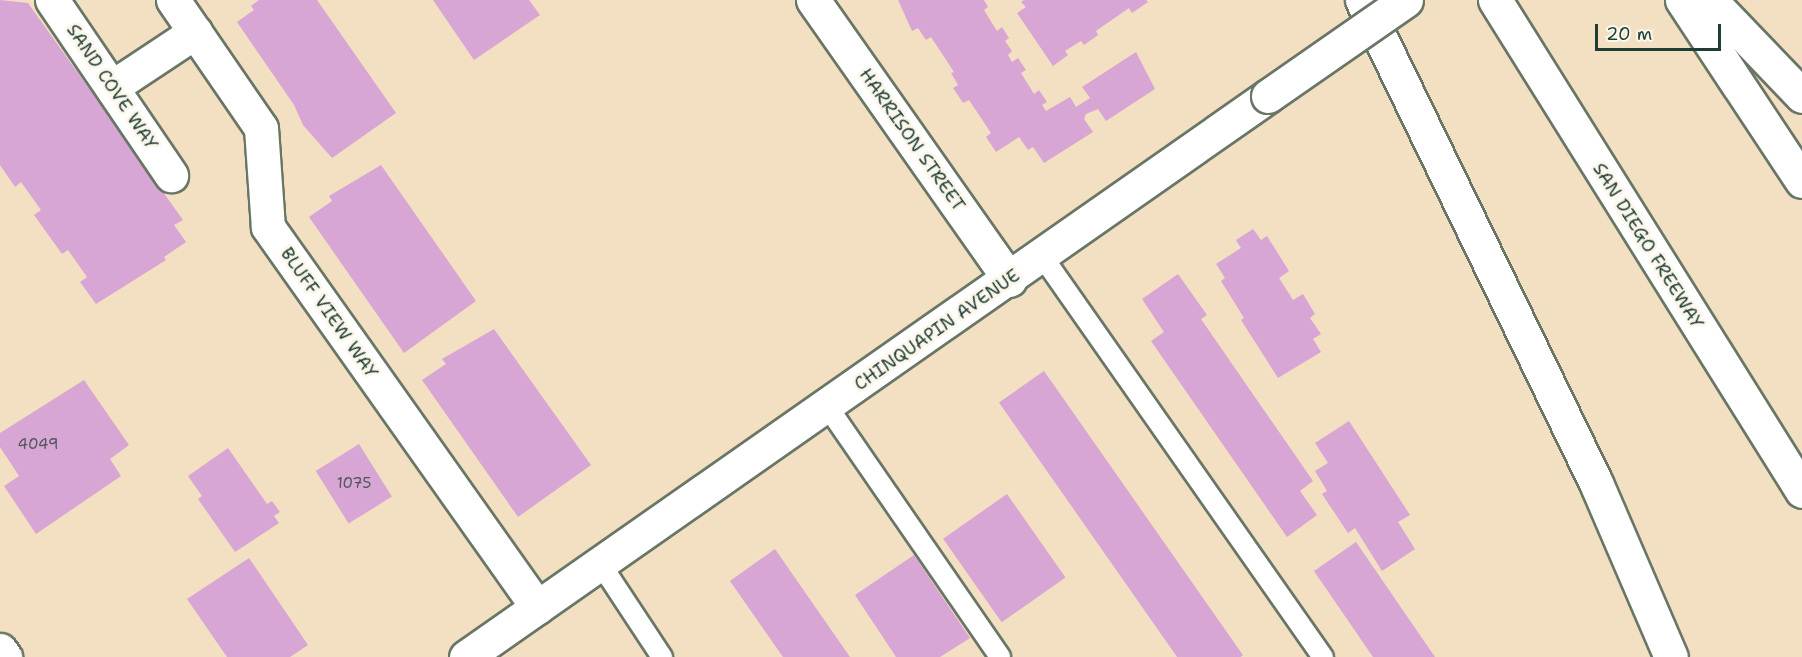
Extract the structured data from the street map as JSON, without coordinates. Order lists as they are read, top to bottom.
{
  "streets": {
    "main road": [
      "SAND COVE WAY",
      "HARRISON STREET",
      "SAN DIEGO FREEWAY",
      "BLUFF VIEW WAY",
      "CHINQUAPIN AVENUE"
    ]
  },
  "crossings": [
    ["HARRISON STREET", "CHINQUAPIN AVENUE"],
    ["BLUFF VIEW WAY", "CHINQUAPIN AVENUE"]
  ],
  "house_numbers": ["4049", "1075"],
  "scale_bar": "20 m"
}
